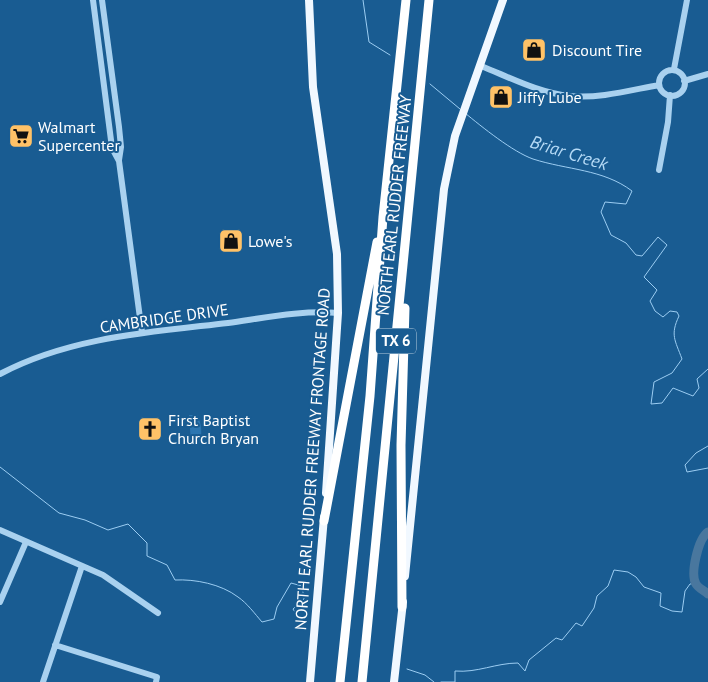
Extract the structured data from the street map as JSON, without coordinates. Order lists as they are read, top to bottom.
{
  "streets": {
    "highway": ["NORTH EARL RUDDER FREEWAY", "TX 6"],
    "main road": ["NORTH EARL RUDDER FREEWAY FRONTAGE ROAD"],
    "street": ["CAMBRIDGE DRIVE"]
  },
  "crossings": [
    ["CAMBRIDGE DRIVE", "NORTH EARL RUDDER FREEWAY FRONTAGE ROAD"]
  ],
  "water": ["Briar Creek"],
  "places": {
    "shop": ["Discount Tire", "Jiffy Lube", "Lowe's"],
    "supermarket": ["Walmart Supercenter"],
    "church": ["First Baptist Church Bryan"]
  }
}
